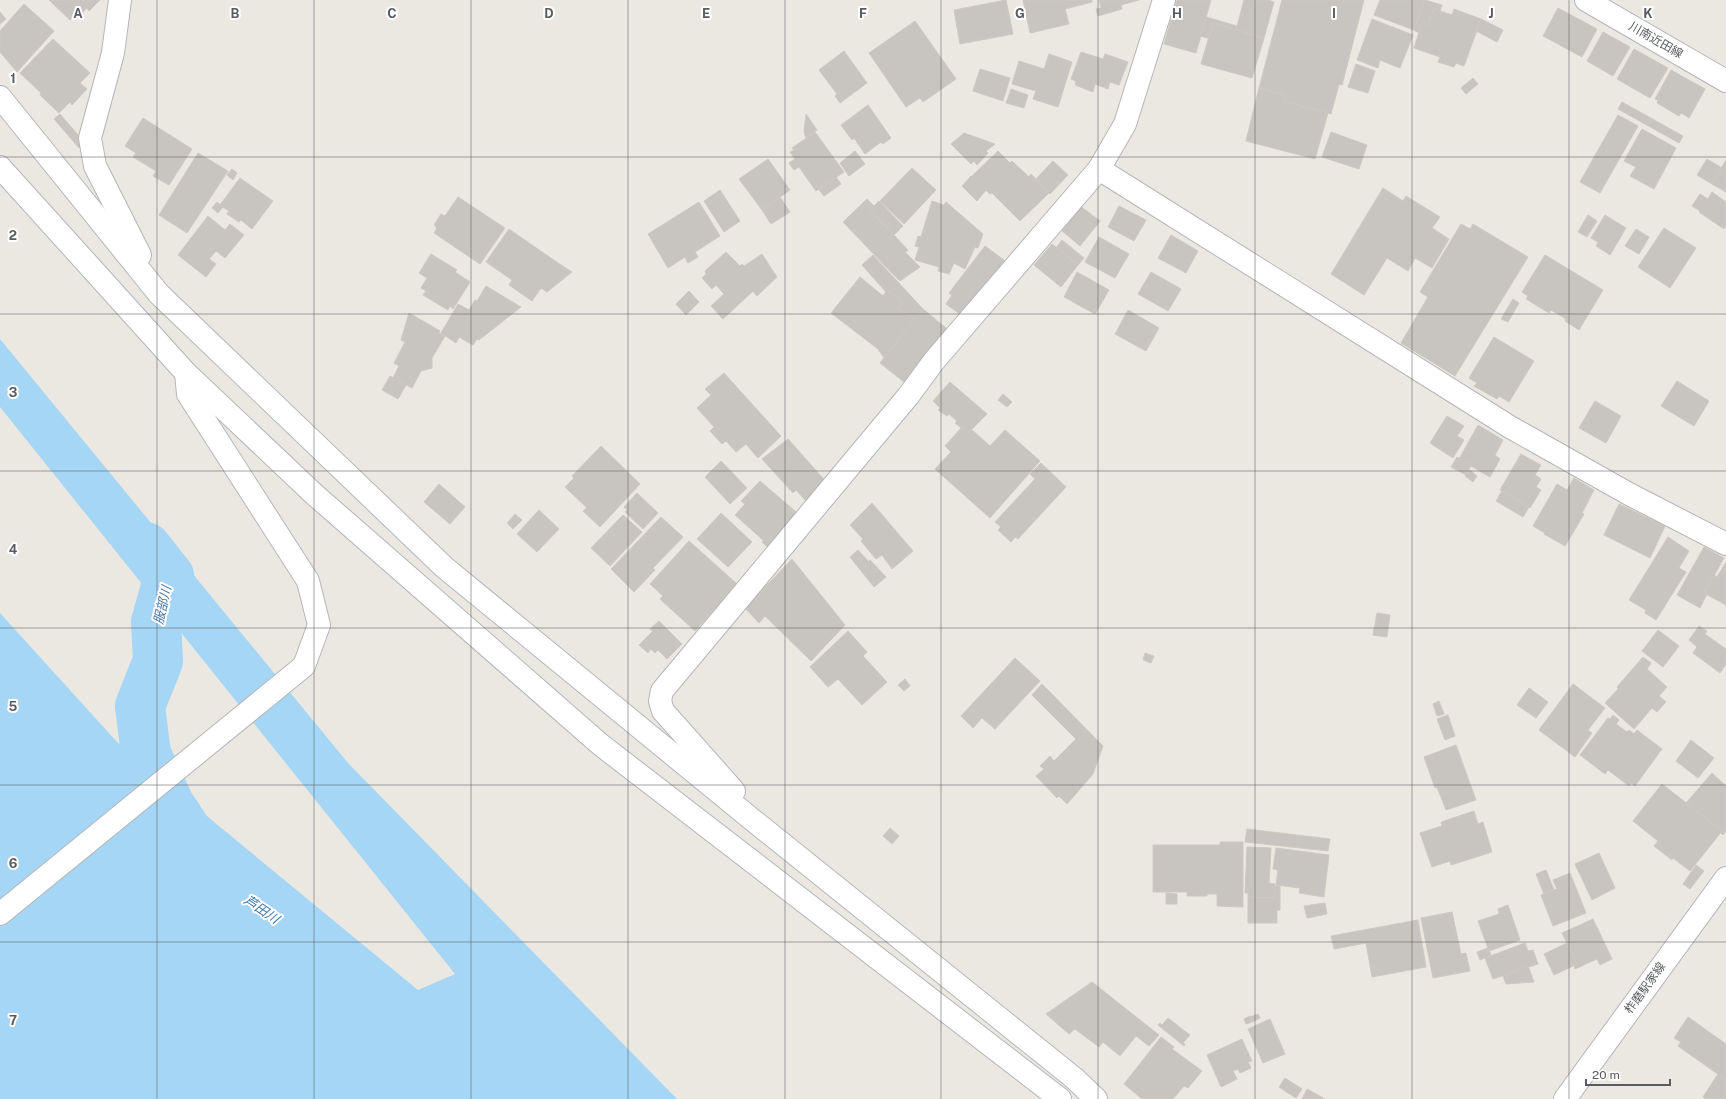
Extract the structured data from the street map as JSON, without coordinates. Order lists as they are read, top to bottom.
{
  "streets": {
    "street": ["川南近田線", "柞磨駅家線"]
  },
  "water": ["服部川", "芦田川"],
  "scale_bar": "20 m",
  "grid": {
    "columns": [
      "A",
      "B",
      "C",
      "D",
      "E",
      "F",
      "G",
      "H",
      "I",
      "J",
      "K"
    ],
    "rows": [
      "1",
      "2",
      "3",
      "4",
      "5",
      "6",
      "7"
    ]
  }
}
